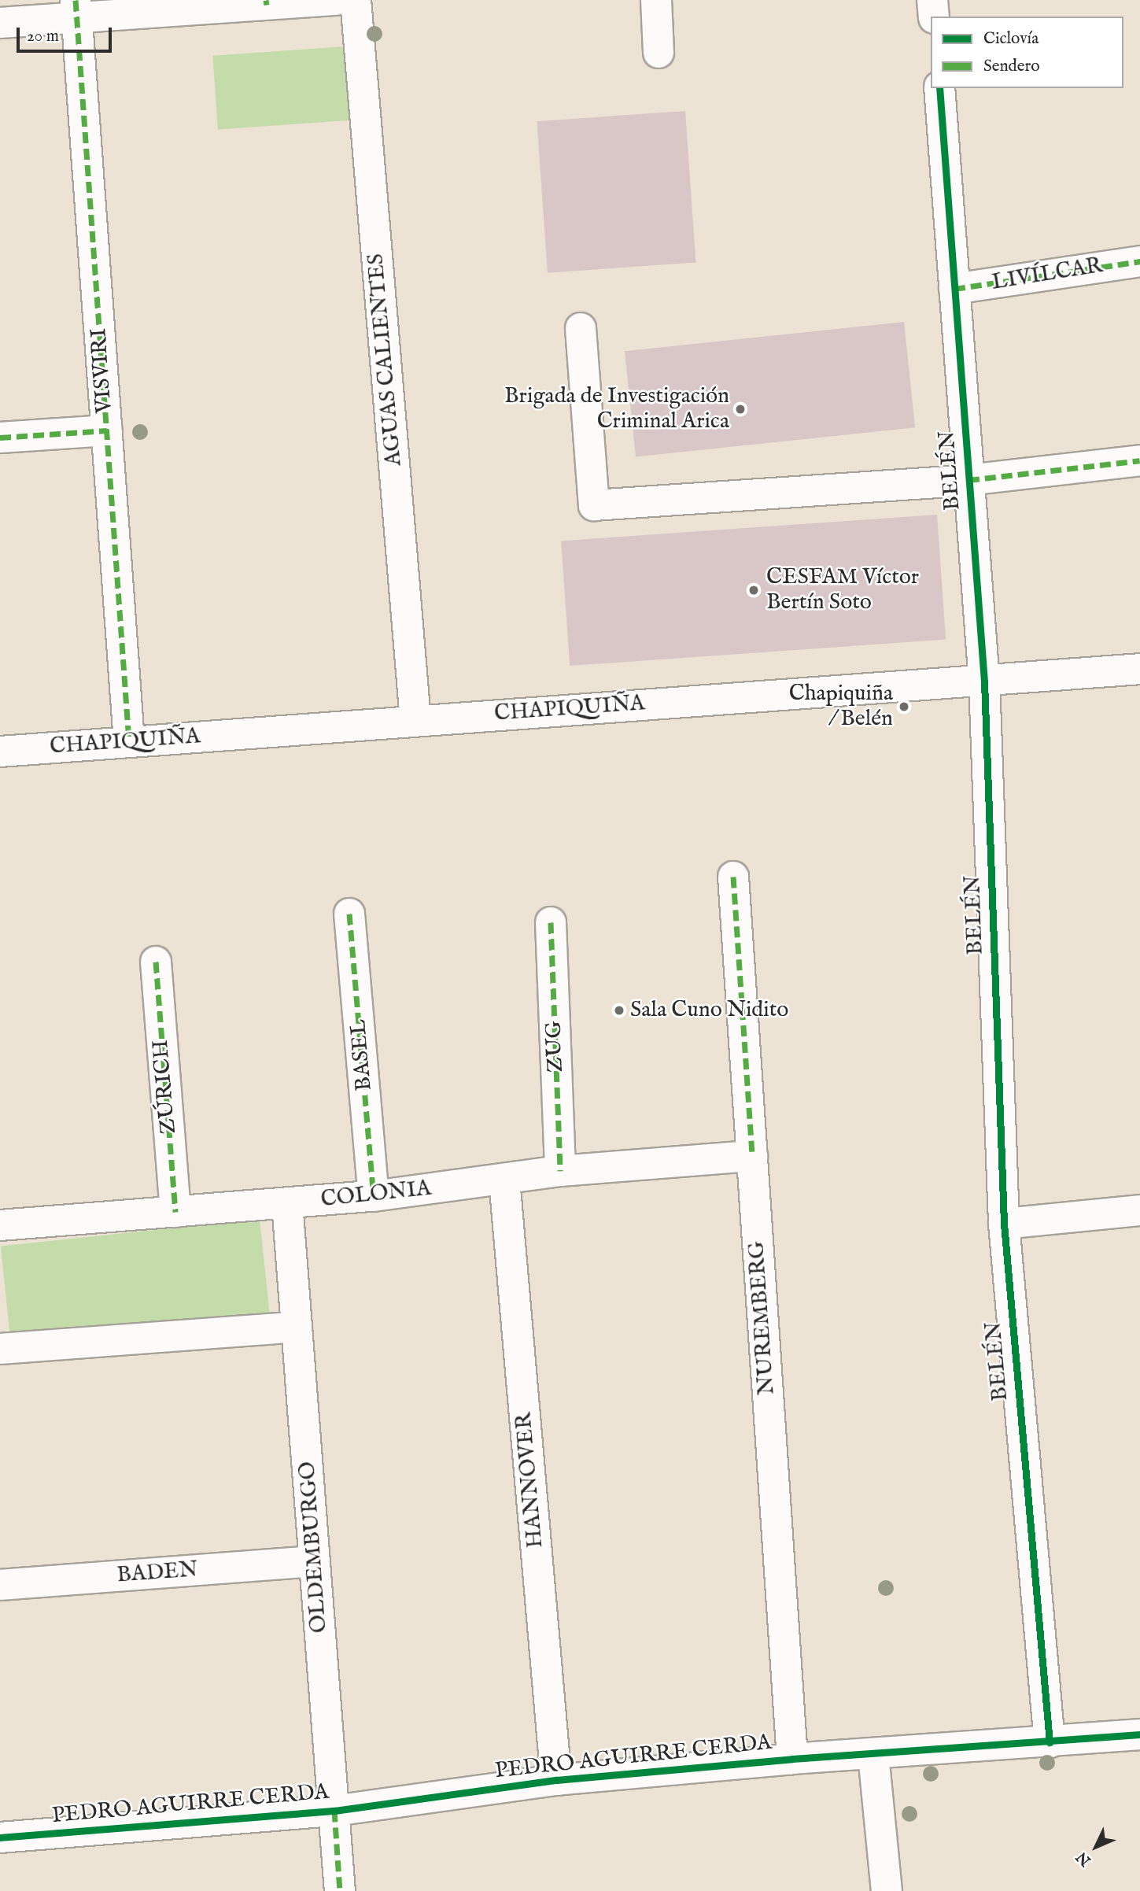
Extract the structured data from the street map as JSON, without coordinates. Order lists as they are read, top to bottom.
{
  "streets": {
    "street": [
      "LIVÍLCAR",
      "AGUAS CALIENTES",
      "VISVIRI",
      "BELÉN",
      "CHAPIQUIÑA",
      "ZUG",
      "BASEL",
      "ZÚRICH",
      "COLONIA",
      "NUREMBERG",
      "HANNOVER",
      "OLDEMBURGO",
      "BADEN",
      "PEDRO AGUIRRE CERDA"
    ]
  },
  "crossings": [
    ["LIVÍLCAR", "BELÉN"],
    ["AGUAS CALIENTES", "CHAPIQUIÑA"],
    ["VISVIRI", "CHAPIQUIÑA"],
    ["BELÉN", "CHAPIQUIÑA"],
    ["BELÉN", "PEDRO AGUIRRE CERDA"],
    ["ZUG", "COLONIA"],
    ["BASEL", "COLONIA"],
    ["ZÚRICH", "COLONIA"],
    ["COLONIA", "NUREMBERG"],
    ["COLONIA", "HANNOVER"],
    ["COLONIA", "OLDEMBURGO"],
    ["NUREMBERG", "PEDRO AGUIRRE CERDA"],
    ["HANNOVER", "PEDRO AGUIRRE CERDA"],
    ["OLDEMBURGO", "BADEN"],
    ["OLDEMBURGO", "PEDRO AGUIRRE CERDA"]
  ],
  "places": [
    "Brigada de Investigación Criminal Arica",
    "CESFAM Víctor Bertín Soto",
    "Chapiquiña / Belén",
    "Sala Cuno Nidito"
  ],
  "legend": ["Ciclovía", "Sendero"],
  "scale_bar": "20 m",
  "north": "bottom left"
}
